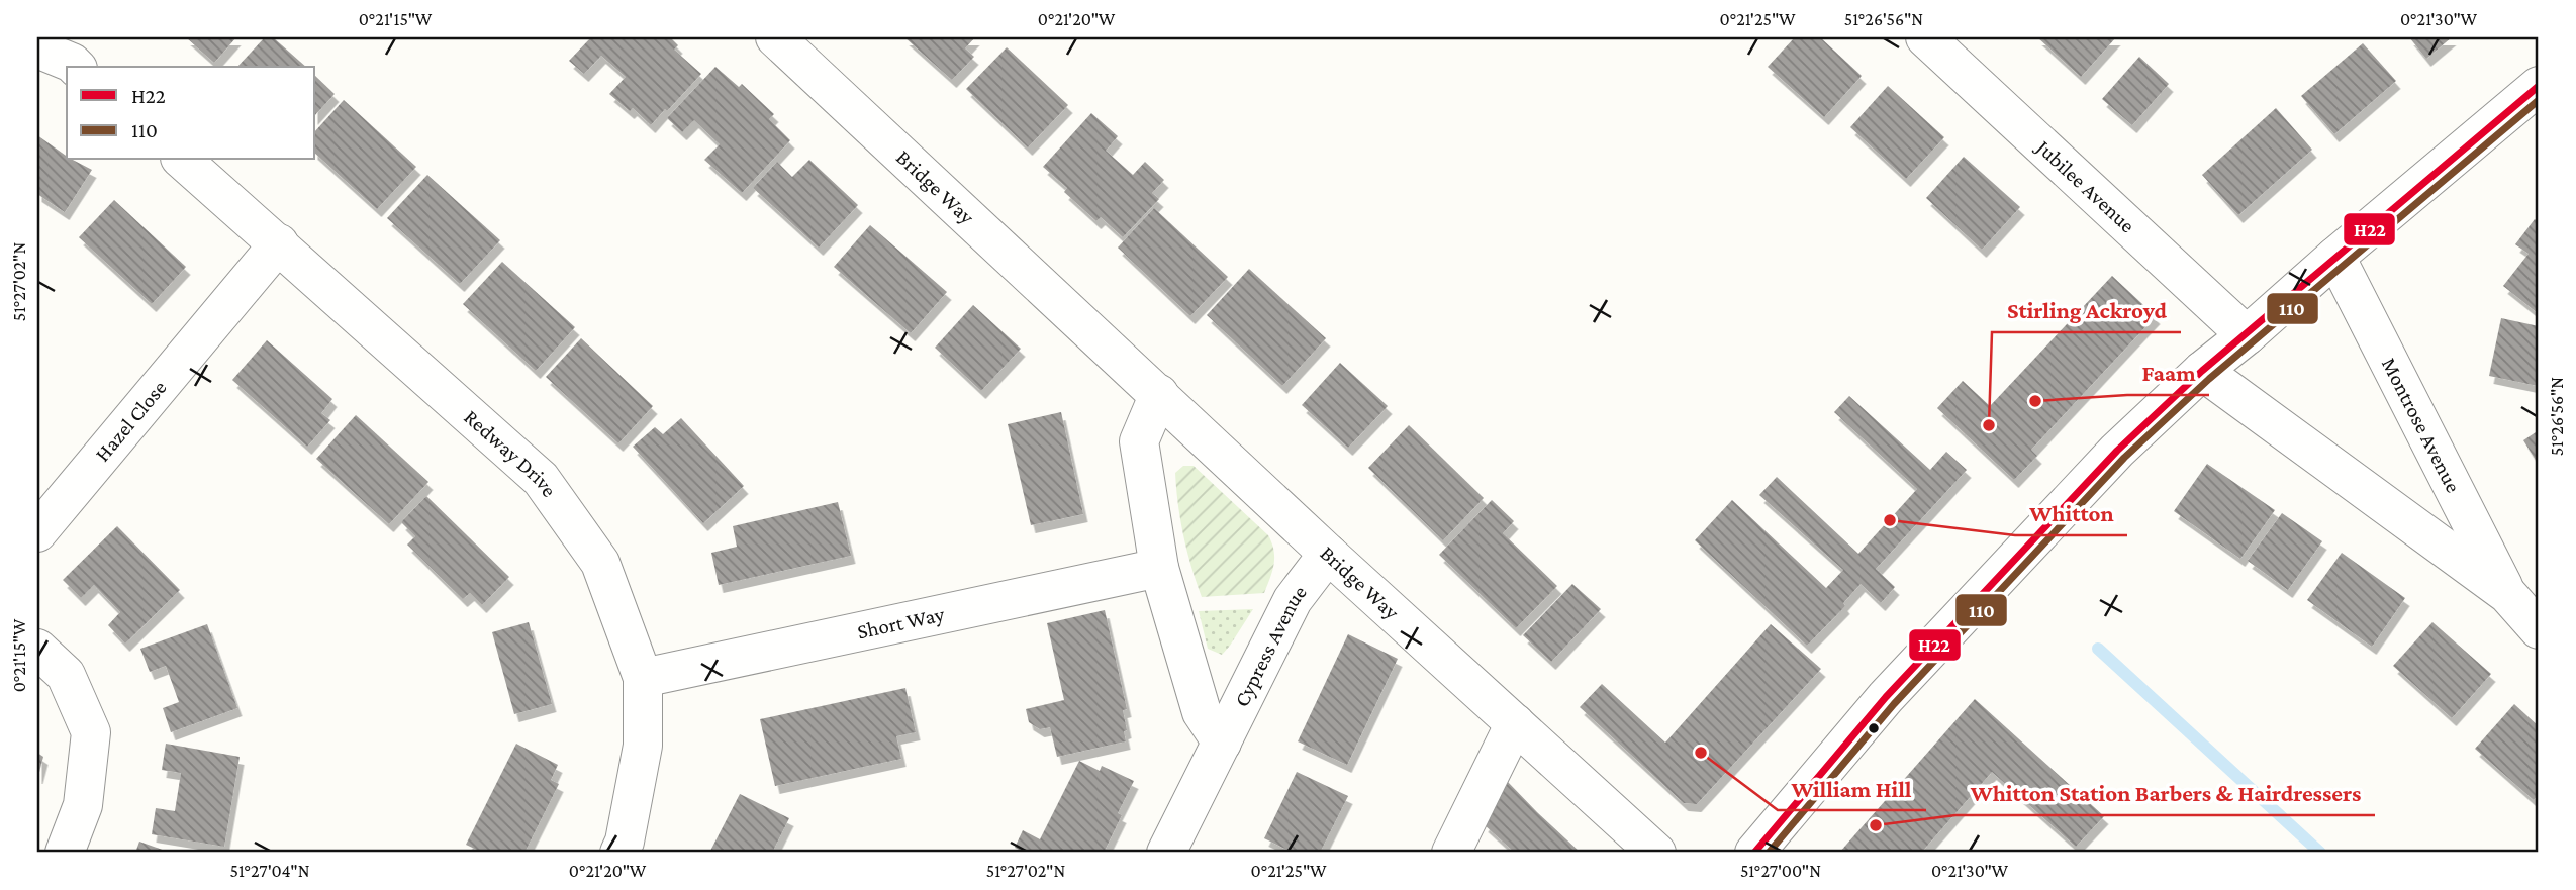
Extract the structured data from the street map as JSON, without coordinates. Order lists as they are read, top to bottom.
{
  "streets": {
    "street": [
      "Jubilee Avenue",
      "Bridge Way",
      "Hazel Close",
      "Montrose Avenue",
      "Redway Drive",
      "Short Way",
      "Cypress Avenue"
    ]
  },
  "crossings": [
    ["Bridge Way", "Cypress Avenue"],
    ["Hazel Close", "Redway Drive"],
    ["Redway Drive", "Short Way"],
    ["Short Way", "Cypress Avenue"]
  ],
  "places": [
    "Faam",
    "Stirling Ackroyd",
    "Whitton",
    "William Hill",
    "Whitton Station Barbers & Hairdressers"
  ],
  "lines": ["transit line H22", "transit line 110"],
  "legend": ["H22", "110"],
  "coordinates": [
    "0°21'15\"W",
    "0°21'20\"W",
    "0°21'25\"W",
    "51°26'56\"N",
    "0°21'30\"W",
    "51°27'02\"N",
    "51°27'04\"N",
    "51°27'00\"N"
  ]
}
